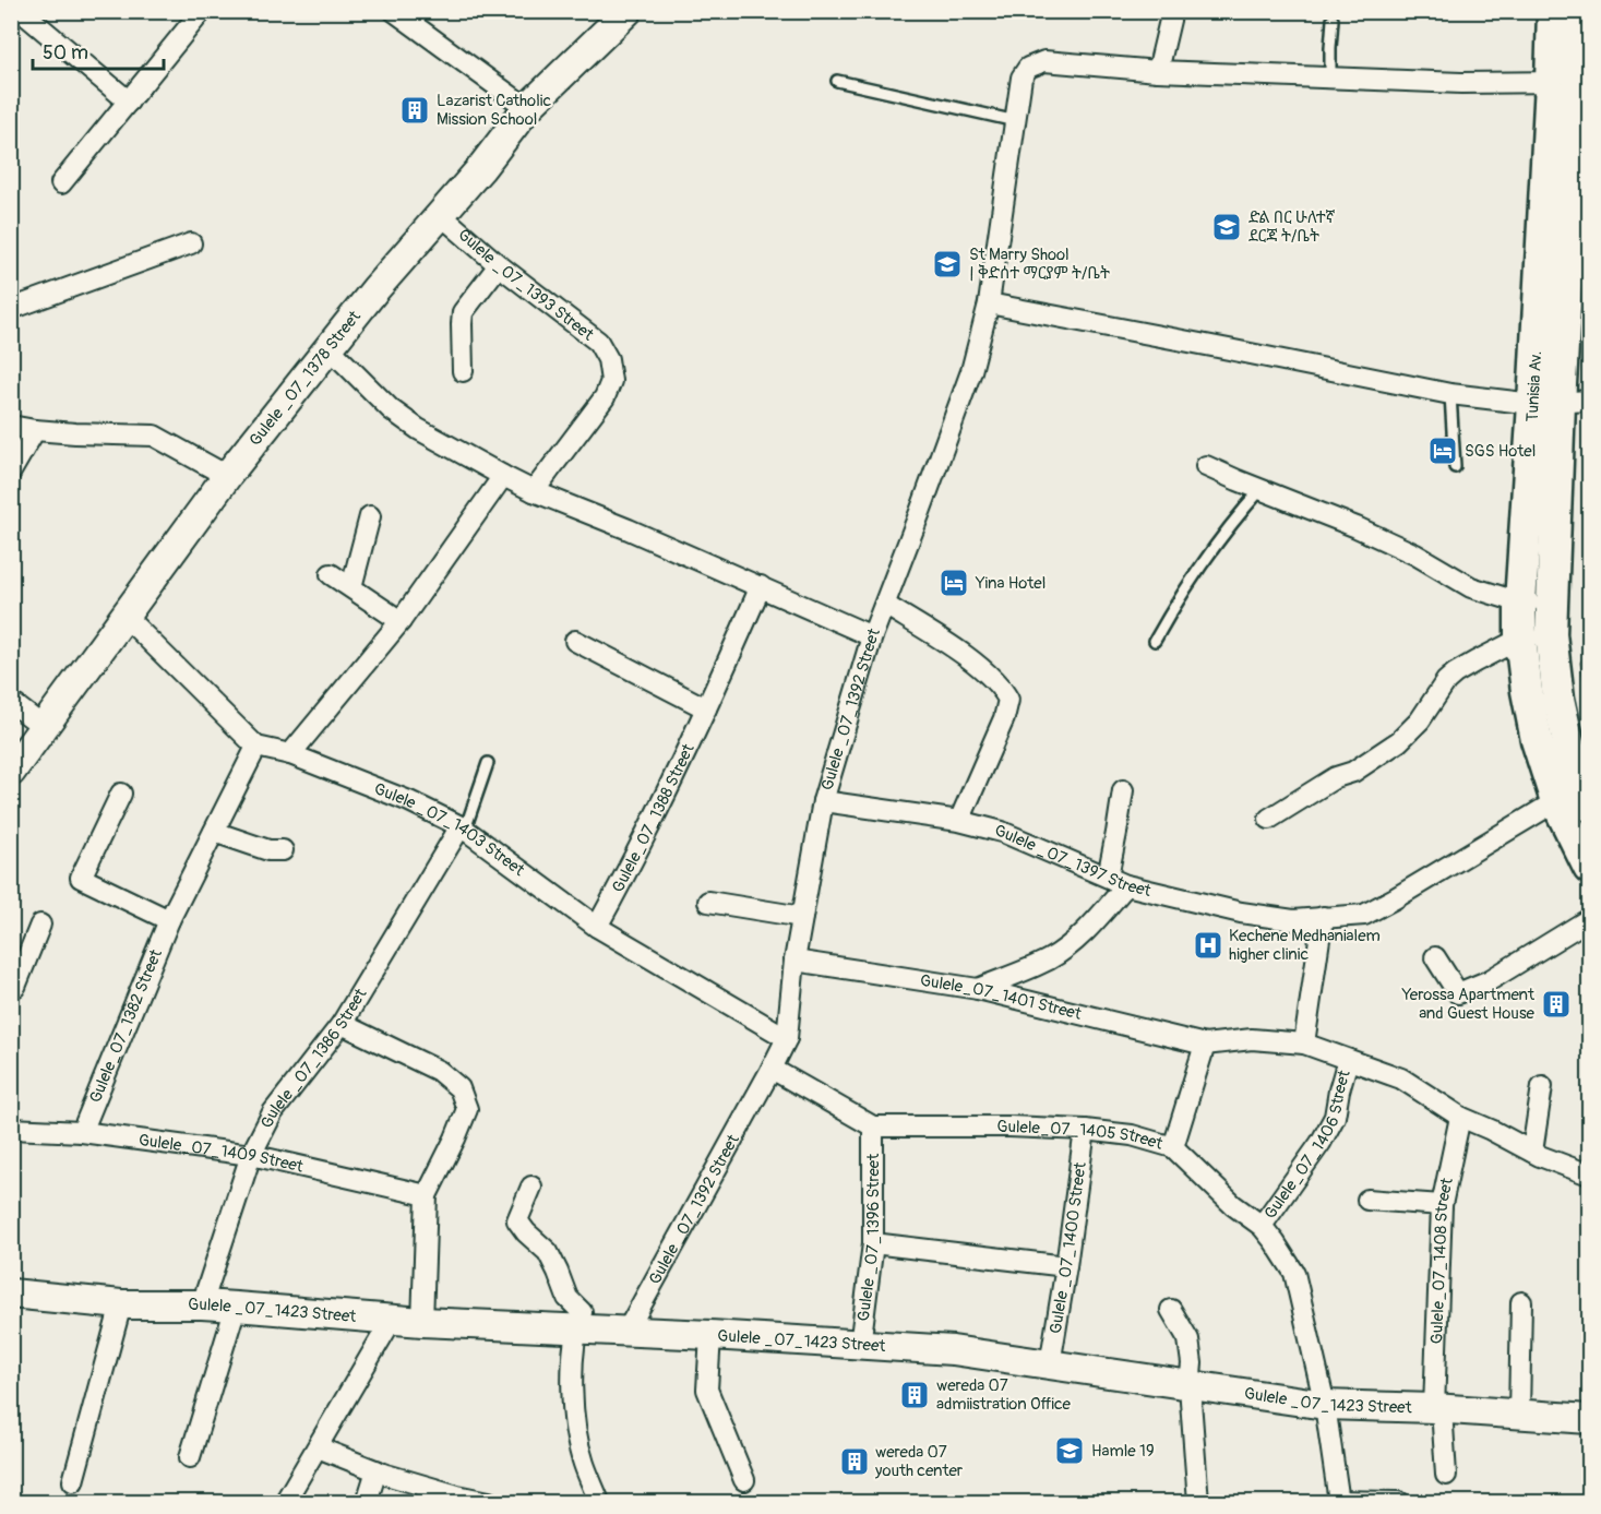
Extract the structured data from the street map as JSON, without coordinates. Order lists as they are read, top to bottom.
{
  "streets": {
    "main road": ["Gulele _07_1378 Street", "Tunisia Av.", "Gulele _07_1423 Street"],
    "street": [
      "Gulele _07_1393 Street",
      "Gulele _07_1392 Street",
      "Gulele_07_1388 Street",
      "Gulele _07_1403 Street",
      "Gulele _07_1397 Street",
      "Gulele_07_1401 Street",
      "Gulele_07_1382 Street",
      "Gulele _07_1386 Street",
      "Gulele_07_1405 Street",
      "Gulele_07_1406 Street",
      "Gulele_07_1409 Street",
      "Gulele _07_1396 Street",
      "Gulele _07_1400 Street",
      "Gulele_07_1408 Street"
    ]
  },
  "crossings": [
    ["Gulele _07_1393 Street", "Gulele _07_1378 Street"],
    ["Tunisia Av.", "Gulele _07_1397 Street"],
    ["Gulele _07_1392 Street", "Gulele _07_1403 Street"],
    ["Gulele _07_1392 Street", "Gulele _07_1397 Street"],
    ["Gulele _07_1392 Street", "Gulele_07_1401 Street"],
    ["Gulele _07_1392 Street", "Gulele _07_1423 Street"],
    ["Gulele_07_1388 Street", "Gulele _07_1403 Street"],
    ["Gulele _07_1403 Street", "Gulele_07_1382 Street"],
    ["Gulele _07_1403 Street", "Gulele _07_1386 Street"],
    ["Gulele_07_1401 Street", "Gulele_07_1406 Street"],
    ["Gulele_07_1401 Street", "Gulele_07_1408 Street"],
    ["Gulele_07_1382 Street", "Gulele_07_1409 Street"],
    ["Gulele _07_1386 Street", "Gulele_07_1409 Street"],
    ["Gulele _07_1386 Street", "Gulele _07_1423 Street"],
    ["Gulele_07_1405 Street", "Gulele_07_1406 Street"],
    ["Gulele_07_1405 Street", "Gulele _07_1396 Street"],
    ["Gulele_07_1405 Street", "Gulele _07_1400 Street"],
    ["Gulele_07_1405 Street", "Gulele _07_1423 Street"],
    ["Gulele _07_1396 Street", "Gulele _07_1423 Street"],
    ["Gulele _07_1400 Street", "Gulele _07_1423 Street"],
    ["Gulele_07_1408 Street", "Gulele _07_1423 Street"]
  ],
  "places": {
    "building": [
      "Lazarist Catholic Mission School",
      "Yerossa Apartment and Guest House",
      "wereda 07 admiistration Office",
      "wereda 07 youth center"
    ],
    "school or university": ["ድል በር ሁለተኛ ደርጃ ት/ቤት", "St Marry Shool | ቅድሰተ ማርያም ት/ቤት", "Hamle 19"],
    "hotel": ["SGS Hotel", "Yina Hotel"],
    "hospital": ["Kechene Medhanialem higher clinic"]
  },
  "scale_bar": "50 m"
}
